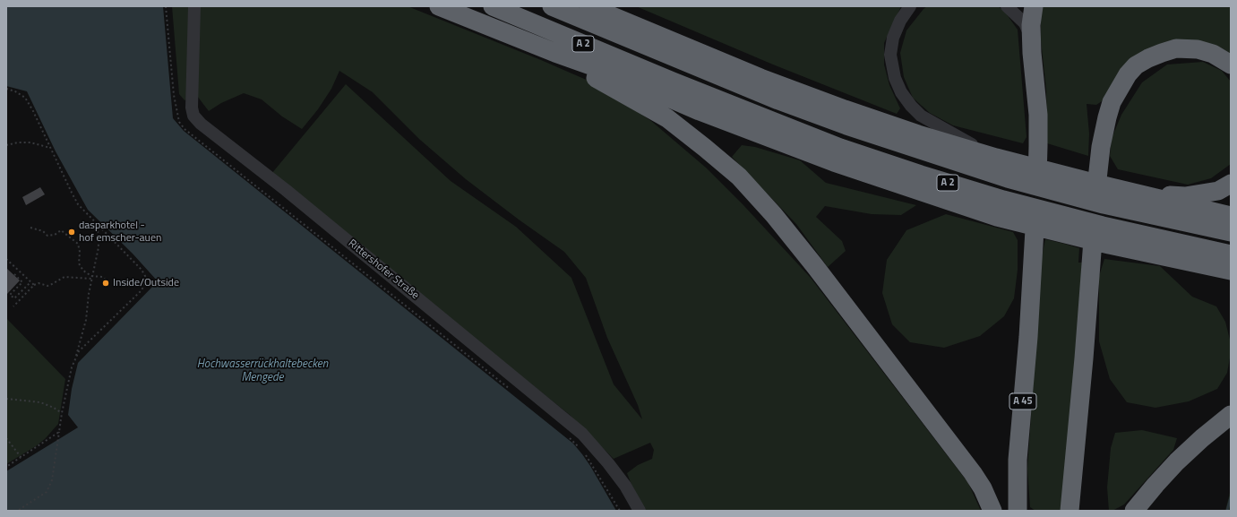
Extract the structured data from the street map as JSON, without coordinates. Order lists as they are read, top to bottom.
{
  "streets": {
    "highway": ["A 2", "A 45"],
    "street": ["Rittershofer Straße"]
  },
  "water": ["Hochwasserrückhaltebecken Mengede"],
  "places": ["dasparkhotel - hof emscher-auen", "Inside/Outside"]
}
